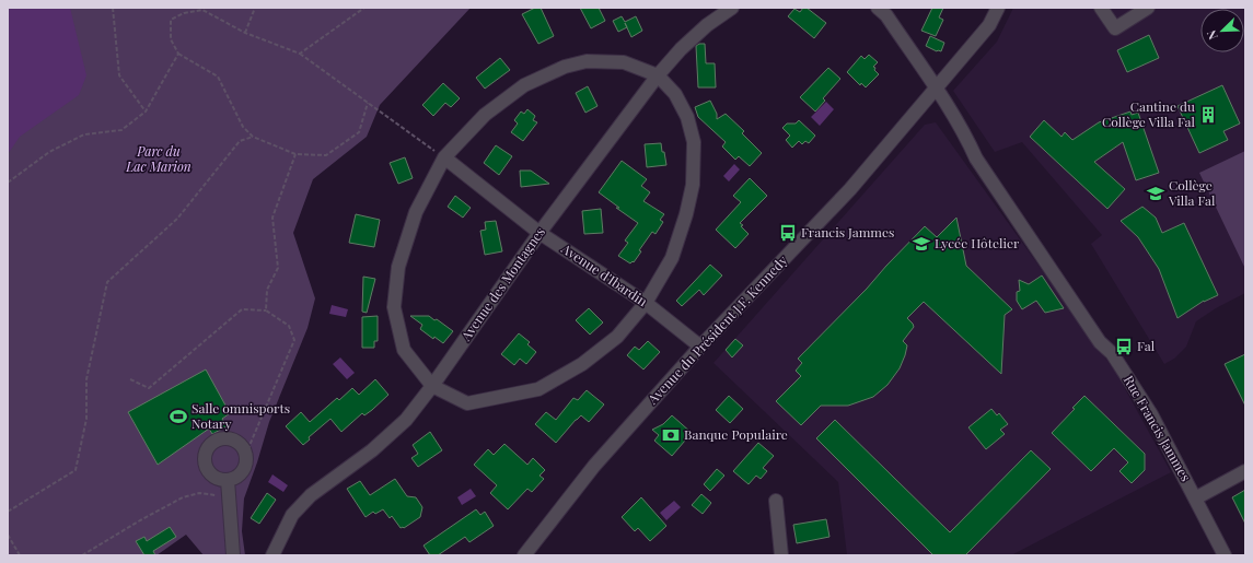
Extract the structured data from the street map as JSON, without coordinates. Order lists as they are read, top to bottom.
{
  "streets": {
    "street": [
      "Avenue d'Ibardin",
      "Avenue des Montagnes",
      "Avenue du Président J.F. Kennedy",
      "Rue Francis Jammes"
    ]
  },
  "crossings": [
    ["Avenue d'Ibardin", "Avenue des Montagnes"],
    ["Avenue d'Ibardin", "Avenue du Président J.F. Kennedy"],
    ["Avenue du Président J.F. Kennedy", "Rue Francis Jammes"]
  ],
  "parks": ["Parc du Lac Marion"],
  "places": {
    "building": ["Cantine du Collège Villa Fal"],
    "school or university": ["Collège Villa Fal", "Lycée Hôtelier"],
    "bus stop": ["Francis Jammes", "Fal"],
    "sports": ["Salle omnisports Notary"],
    "bank": ["Banque Populaire"]
  },
  "north": "bottom left"
}
